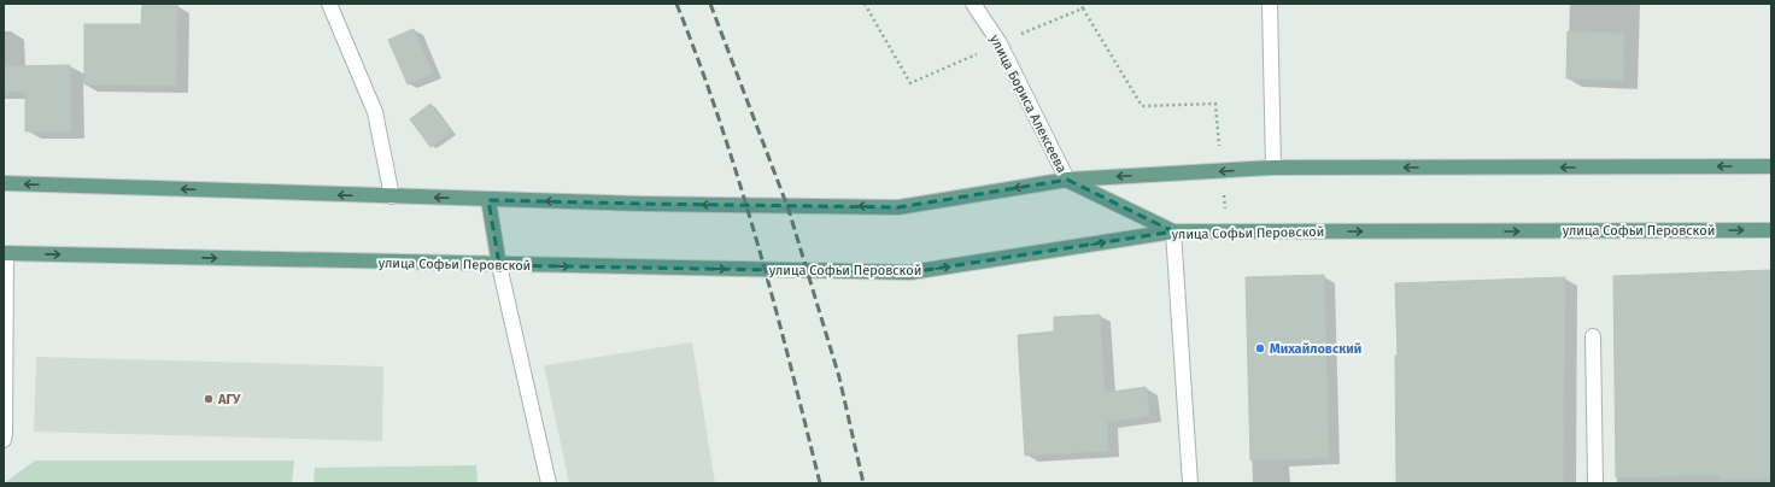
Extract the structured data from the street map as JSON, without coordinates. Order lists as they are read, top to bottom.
{
  "streets": {
    "main road": ["улица Софьи Перовской"],
    "street": ["улица Бориса Алексеева"]
  },
  "places": ["Михайловский", "АГУ"]
}
